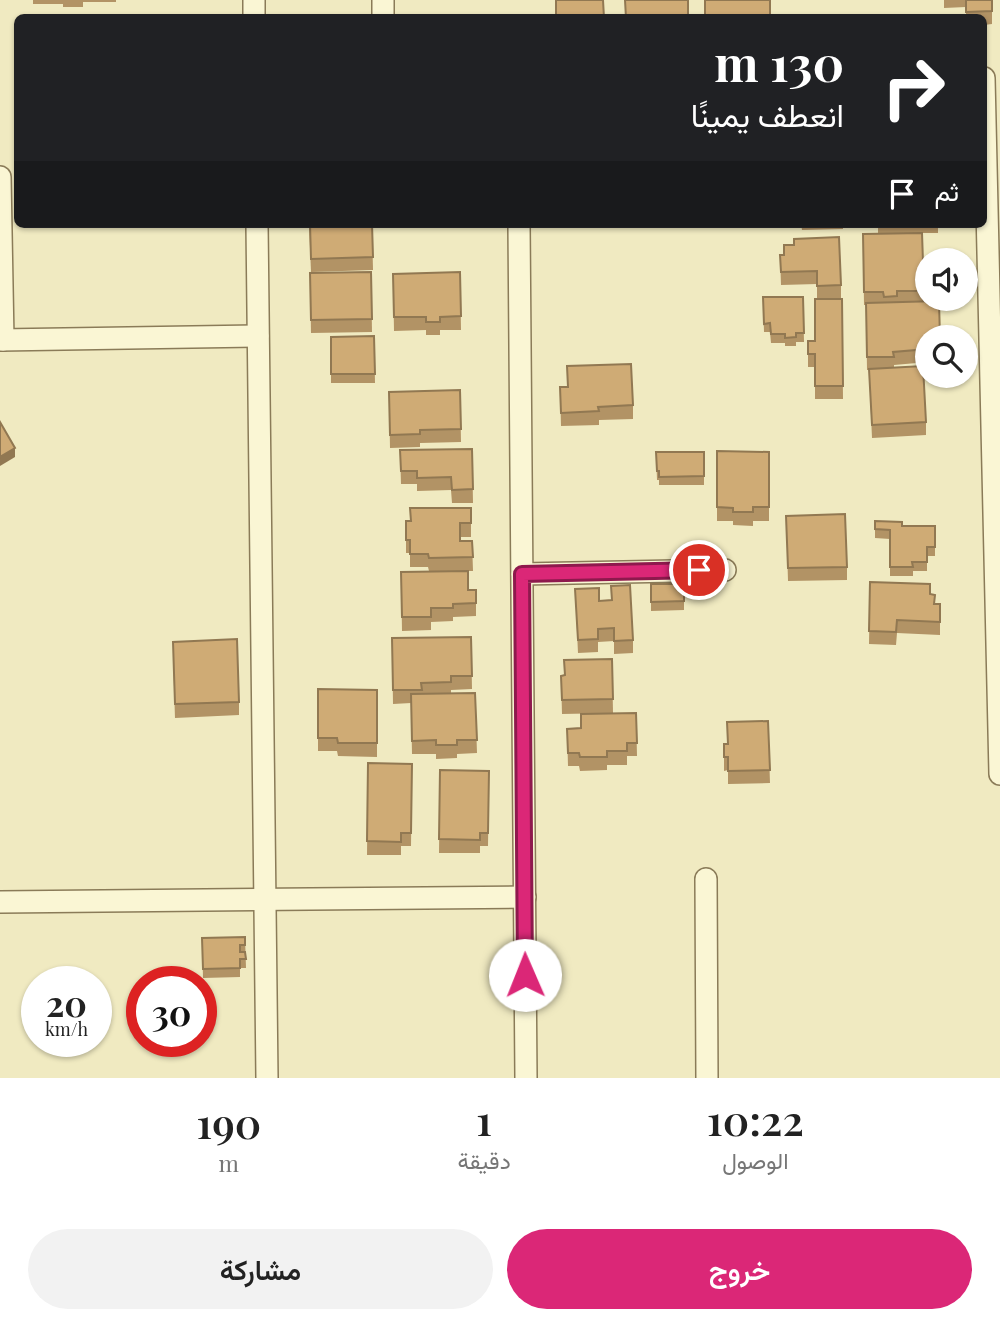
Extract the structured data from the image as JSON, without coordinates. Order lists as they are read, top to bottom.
{
  "page": {
    "turn": ["130 m", "انعطف يمينًا"],
    "then": "ثم",
    "speed": "20 km/h",
    "limit": "30",
    "eta": [
      "10:22",
      "الوصول",
      "1",
      "دقيقة",
      "190",
      "m"
    ],
    "buttons": ["خروج", "مشاركة"]
  }
}
